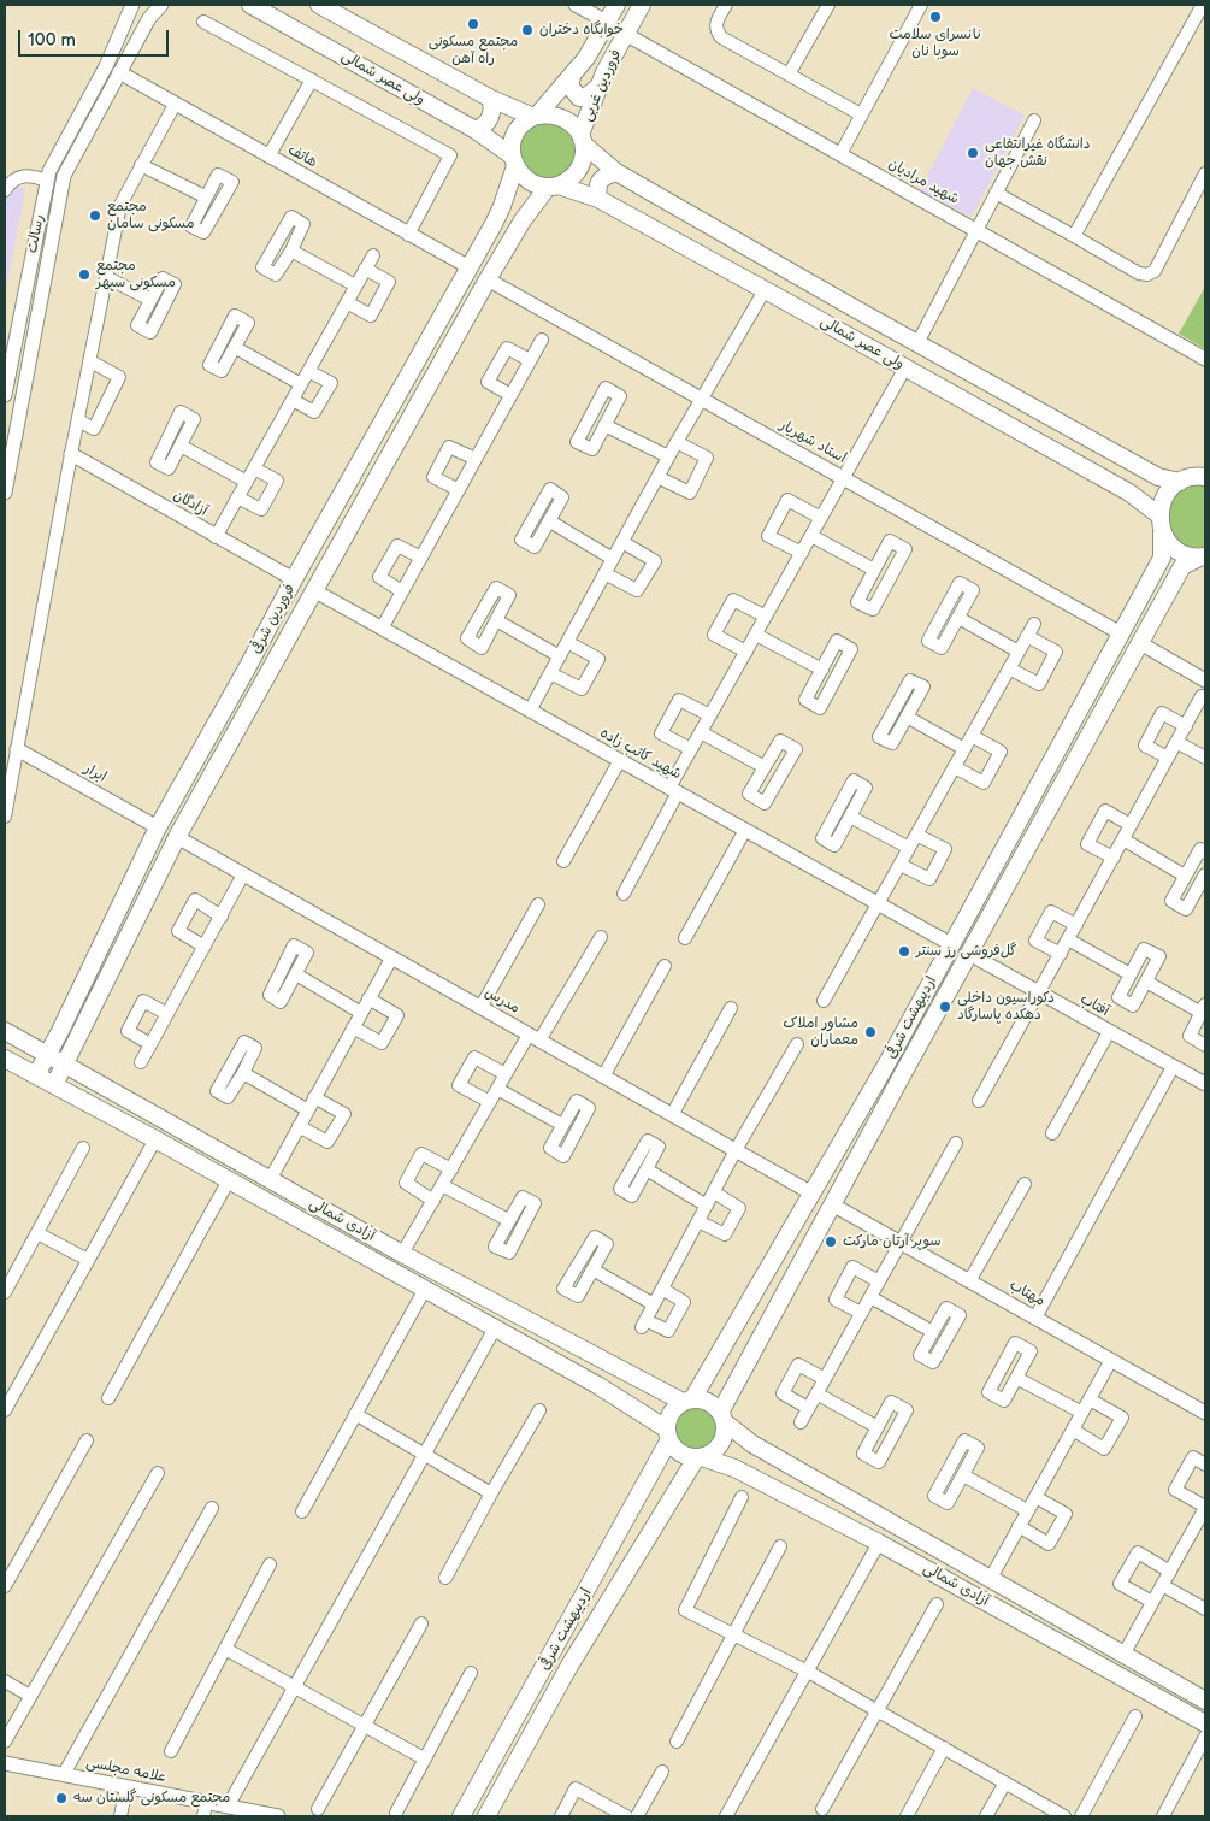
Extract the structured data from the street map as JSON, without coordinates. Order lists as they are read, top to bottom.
{
  "streets": {
    "main road": [
      "ولی عصر شمالی",
      "فروردین غربی",
      "فروردین شرقی",
      "اردیبهشت شرقی",
      "آزادی شمالی"
    ],
    "street": [
      "هاتف",
      "شهید مرادیان",
      "رسالت",
      "استاد شهریار",
      "آزادگان",
      "شهید کاتب زاده",
      "ابرار",
      "مدرس",
      "آفتاب",
      "مهتاب",
      "علامه مجلسی"
    ]
  },
  "crossings": [
    ["ولی عصر شمالی", "فروردین غربی"],
    ["ولی عصر شمالی", "فروردین شرقی"],
    ["ولی عصر شمالی", "اردیبهشت شرقی"],
    ["فروردین غربی", "شهید مرادیان"],
    ["فروردین غربی", "فروردین شرقی"],
    ["هاتف", "رسالت"],
    ["هاتف", "فروردین شرقی"],
    ["استاد شهریار", "فروردین شرقی"],
    ["استاد شهریار", "اردیبهشت شرقی"],
    ["آزادگان", "فروردین شرقی"],
    ["فروردین شرقی", "شهید کاتب زاده"],
    ["فروردین شرقی", "ابرار"],
    ["فروردین شرقی", "مدرس"],
    ["فروردین شرقی", "آزادی شمالی"],
    ["شهید کاتب زاده", "اردیبهشت شرقی"],
    ["مدرس", "اردیبهشت شرقی"],
    ["آفتاب", "اردیبهشت شرقی"],
    ["اردیبهشت شرقی", "آزادی شمالی"],
    ["اردیبهشت شرقی", "مهتاب"]
  ],
  "places": [
    "نانسرای سلامت سوبا نان",
    "مجتمع مسکونی راه آهن",
    "خوابگاه دختران",
    "دانشگاه غیرانتفاعی نقش جهان",
    "مجتمع مسکونی سامان",
    "مجتمع مسکونی سپهر",
    "گل‌فروشی رز سنتر",
    "دکوراسیون داخلی دهکده پاسارگاد",
    "مشاور املاک معماران",
    "سوپر آرتان مارکت",
    "مجتمع مسکونی گلستان سه"
  ],
  "scale_bar": "100 m"
}
